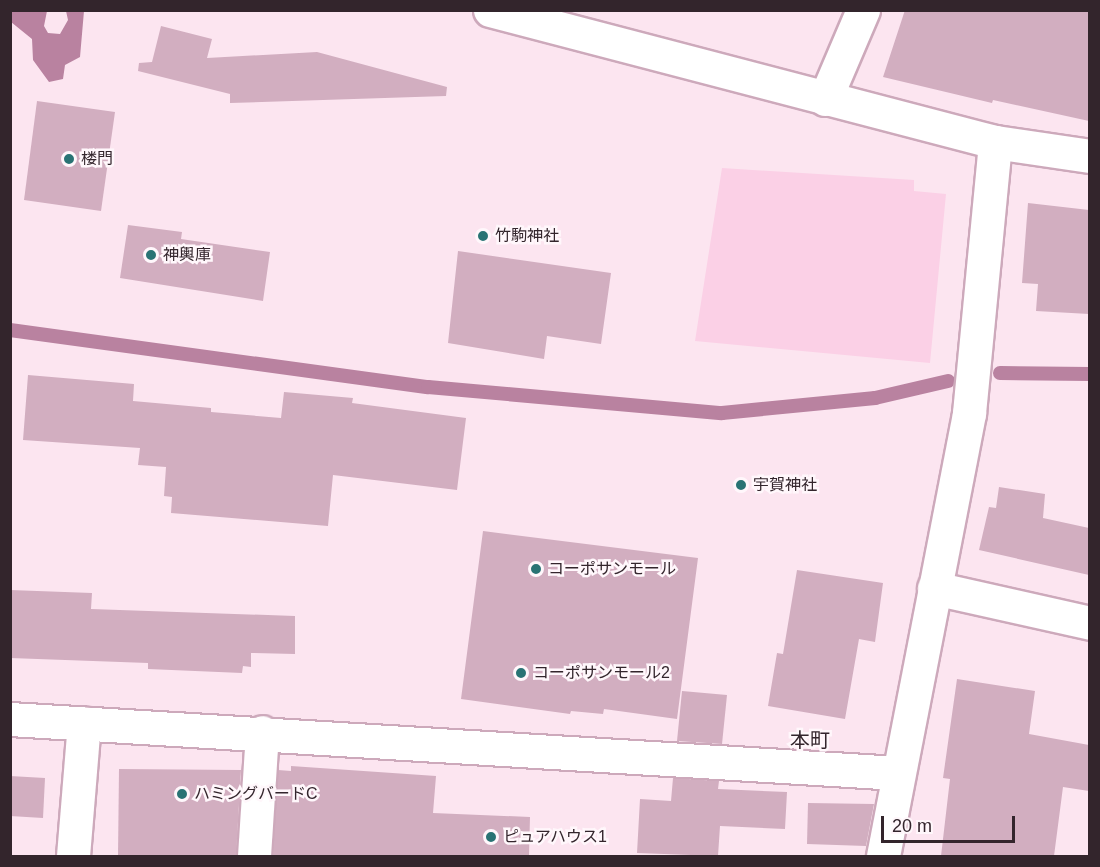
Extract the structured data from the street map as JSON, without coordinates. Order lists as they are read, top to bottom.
{
  "districts": ["本町"],
  "places": [
    "楼門",
    "竹駒神社",
    "神輿庫",
    "宇賀神社",
    "コーポサンモール",
    "コーポサンモール2",
    "ハミングバードC",
    "ピュアハウス1"
  ],
  "scale_bar": "20 m"
}
